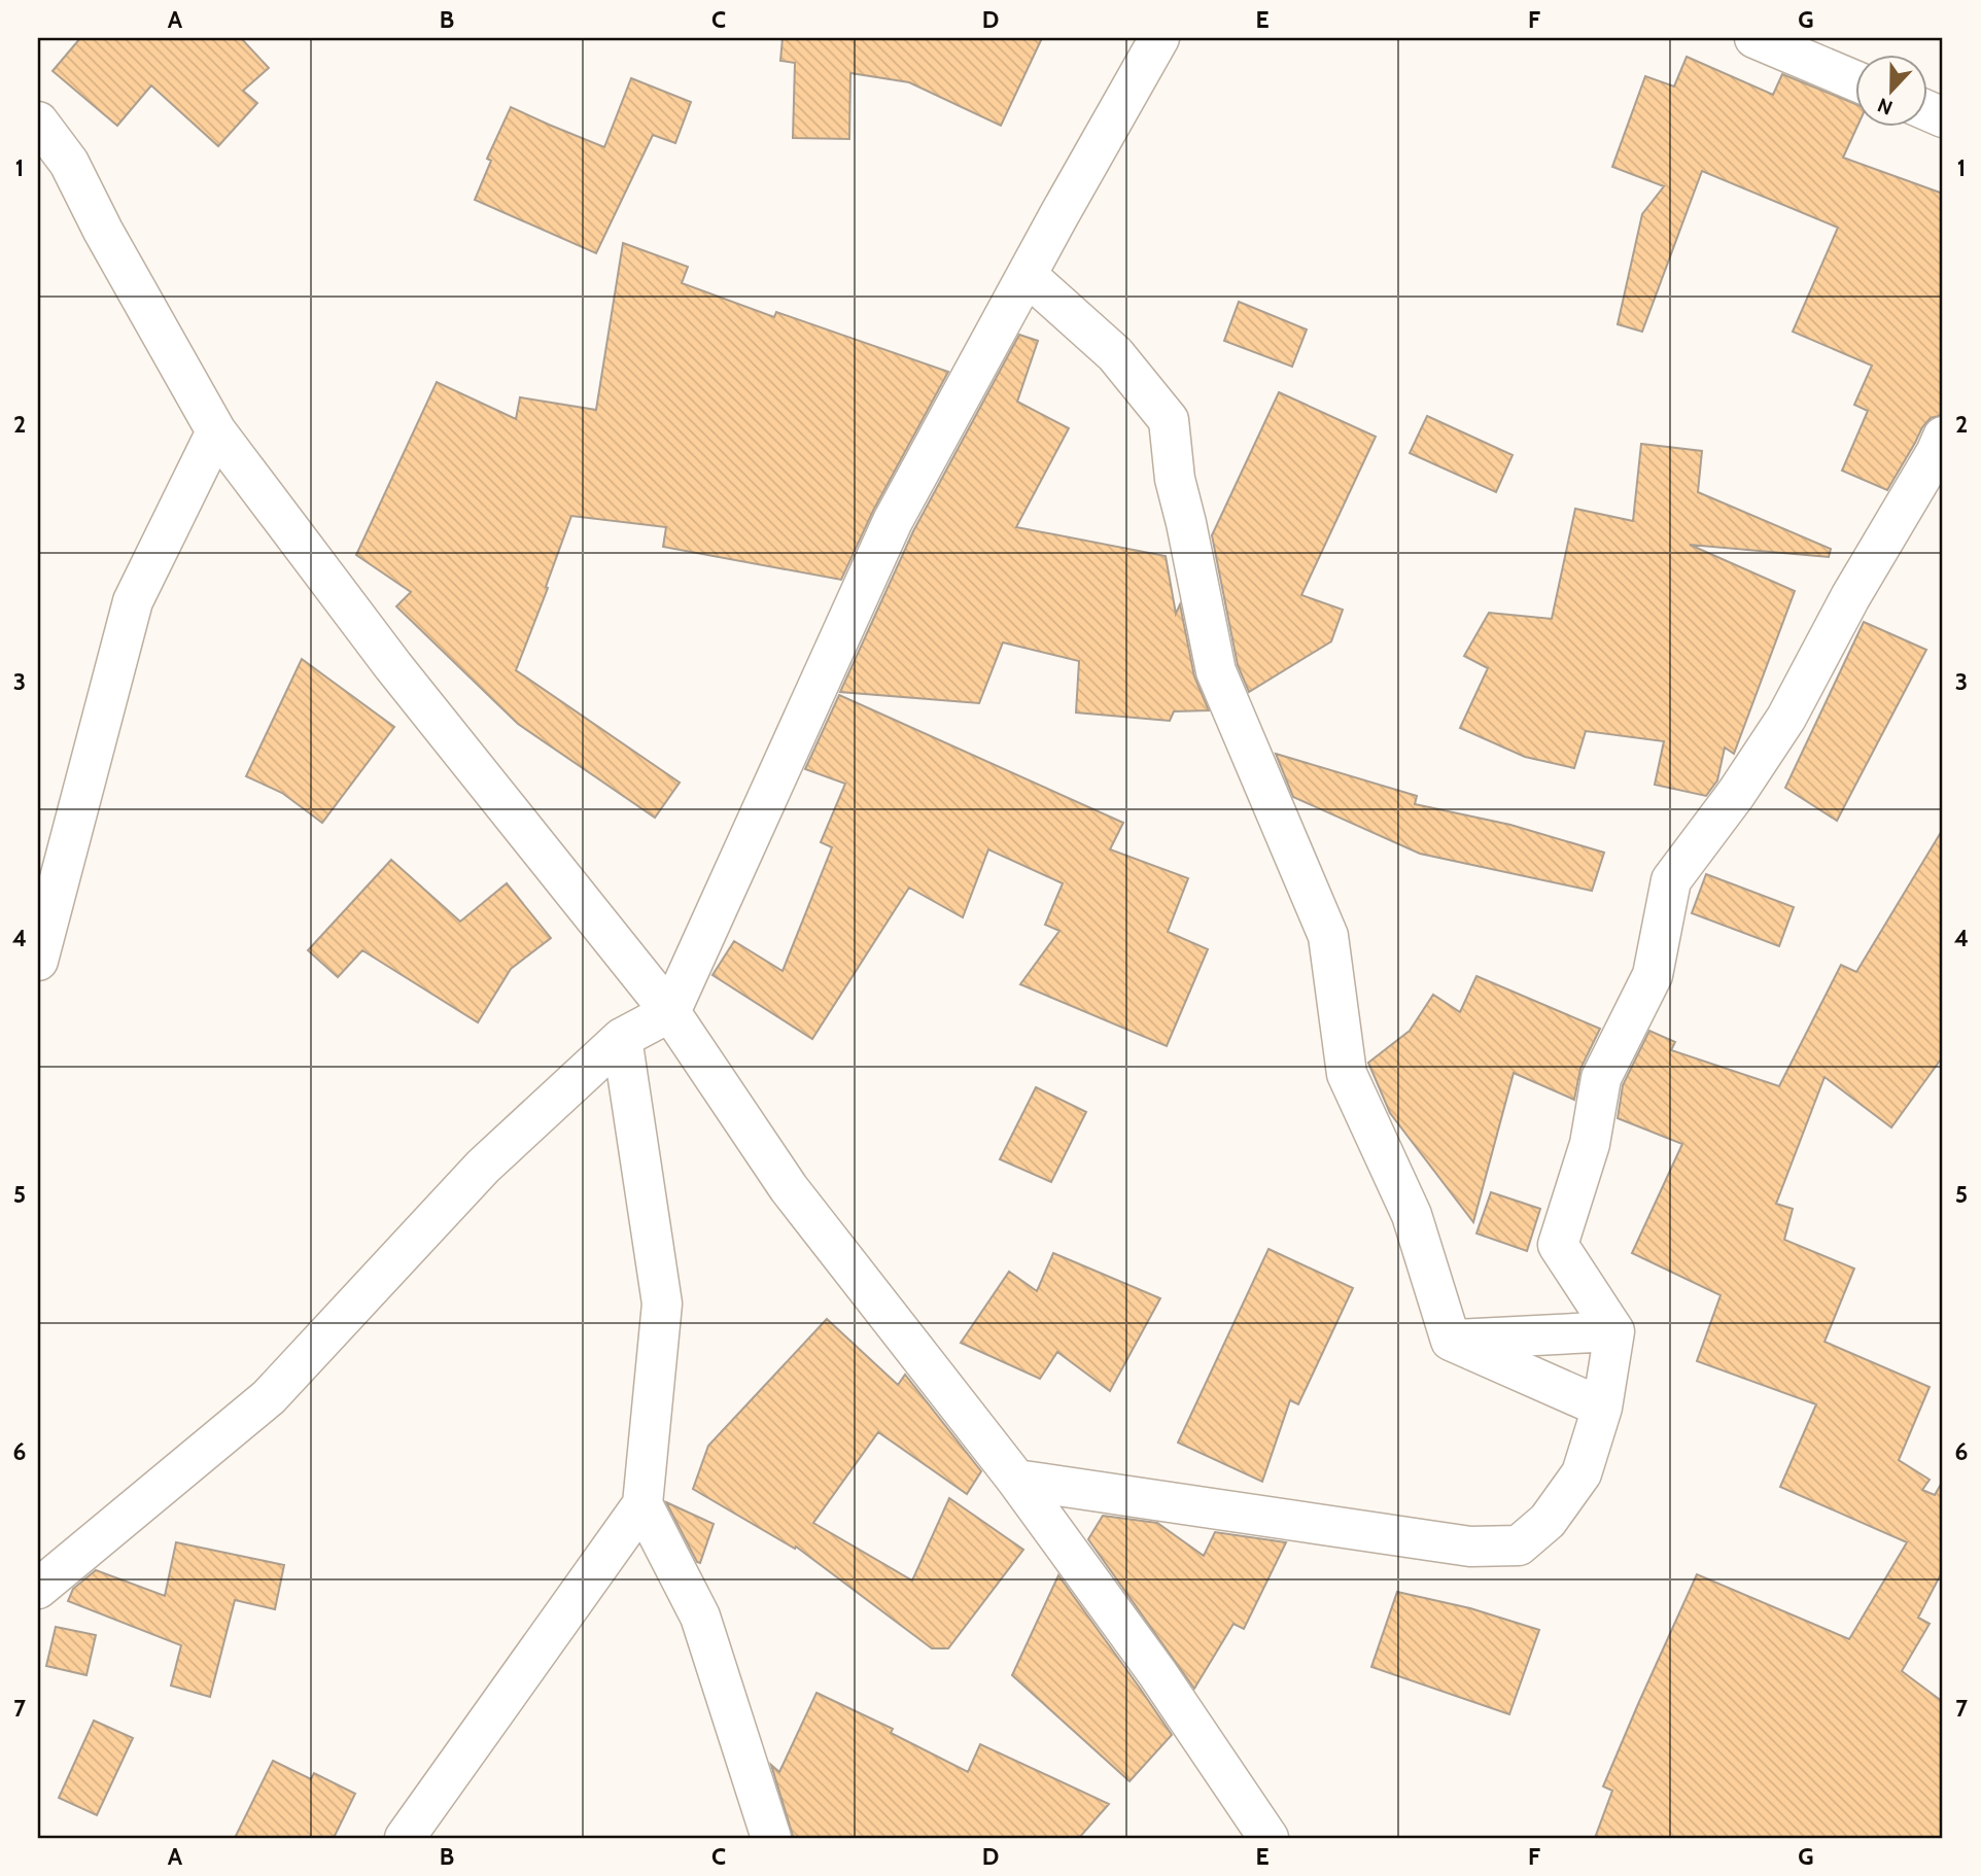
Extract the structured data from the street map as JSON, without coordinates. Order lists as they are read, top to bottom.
{
  "north": "bottom",
  "grid": {
    "columns": [
      "A",
      "B",
      "C",
      "D",
      "E",
      "F",
      "G"
    ],
    "rows": [
      "1",
      "2",
      "3",
      "4",
      "5",
      "6",
      "7"
    ]
  }
}
